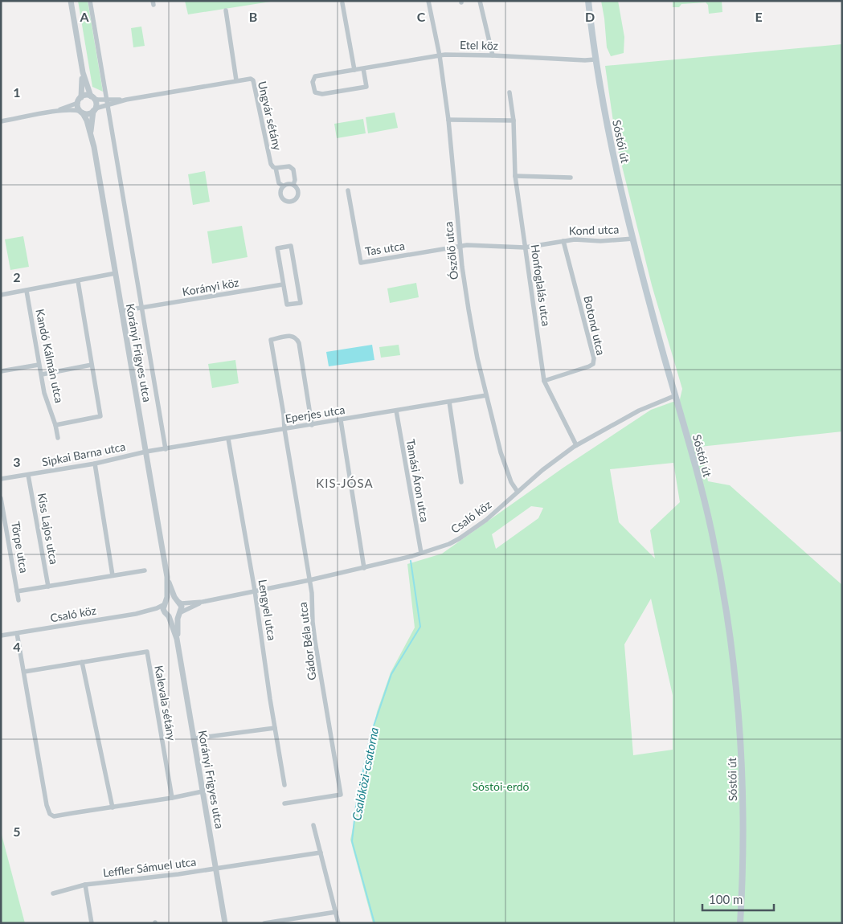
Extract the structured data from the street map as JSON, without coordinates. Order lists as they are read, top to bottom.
{
  "streets": {
    "main road": ["Sóstói út"],
    "street": [
      "Etel köz",
      "Ungvár sétány",
      "Kond utca",
      "Tas utca",
      "Ószőlő utca",
      "Honfoglalás utca",
      "Korányi köz",
      "Botond utca",
      "Korányi Frigyes utca",
      "Kandó Kálmán utca",
      "Eperjes utca",
      "Sipkai Barna utca",
      "Tamási Áron utca",
      "Csaló köz",
      "Kiss Lajos utca",
      "Törpe utca",
      "Lengyel utca",
      "Gádor Béla utca",
      "Kalevala sétány",
      "Leffler Sámuel utca"
    ]
  },
  "crossings": [
    ["Etel köz", "Sóstói út"],
    ["Etel köz", "Ószőlő utca"],
    ["Sóstói út", "Kond utca"],
    ["Sóstói út", "Csaló köz"],
    ["Kond utca", "Tas utca"],
    ["Kond utca", "Ószőlő utca"],
    ["Kond utca", "Honfoglalás utca"],
    ["Kond utca", "Botond utca"],
    ["Tas utca", "Ószőlő utca"],
    ["Ószőlő utca", "Eperjes utca"],
    ["Ószőlő utca", "Csaló köz"],
    ["Honfoglalás utca", "Botond utca"],
    ["Honfoglalás utca", "Csaló köz"],
    ["Korányi köz", "Korányi Frigyes utca"],
    ["Korányi Frigyes utca", "Eperjes utca"],
    ["Korányi Frigyes utca", "Sipkai Barna utca"],
    ["Korányi Frigyes utca", "Csaló köz"],
    ["Korányi Frigyes utca", "Leffler Sámuel utca"],
    ["Eperjes utca", "Sipkai Barna utca"],
    ["Eperjes utca", "Tamási Áron utca"],
    ["Eperjes utca", "Lengyel utca"],
    ["Eperjes utca", "Gádor Béla utca"],
    ["Sipkai Barna utca", "Kiss Lajos utca"],
    ["Tamási Áron utca", "Csaló köz"],
    ["Csaló köz", "Lengyel utca"],
    ["Csaló köz", "Gádor Béla utca"]
  ],
  "districts": ["KIS-JÓSA"],
  "water": ["Csalóközi-csatorna"],
  "parks": ["Sóstói-erdő"],
  "scale_bar": "100 m",
  "grid": {
    "columns": [
      "A",
      "B",
      "C",
      "D",
      "E"
    ],
    "rows": [
      "1",
      "2",
      "3",
      "4",
      "5"
    ]
  }
}
